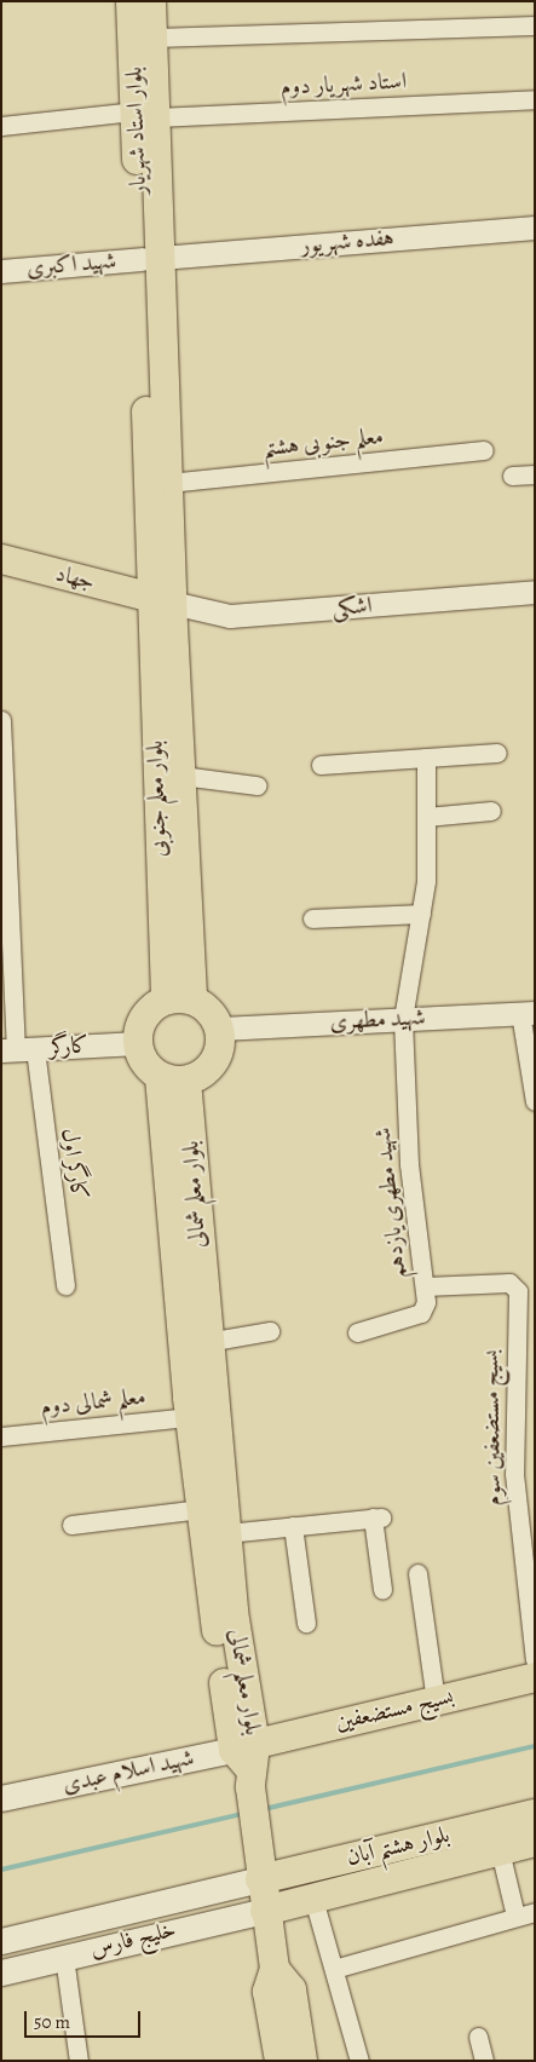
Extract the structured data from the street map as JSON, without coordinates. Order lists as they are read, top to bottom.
{
  "streets": {
    "main road": [
      "بلوار استاد شهریار",
      "جهاد",
      "بلوار معلم جنوبی",
      "بلوار معلم شمالی",
      "بسیج مستضعفین",
      "شهید اسلام عبدی",
      "بلوار هشتم آبان",
      "خلیج فارس"
    ],
    "street": [
      "استاد شهریار دوم",
      "هفده شهریور",
      "شهید اکبری",
      "معلم جنوبی هشتم",
      "اشکی",
      "شهید مطهری",
      "کارگر",
      "کارگر اول",
      "شهید مطهری یازدهم",
      "معلم شمالی دوم",
      "بسیج مستضعفین سوم"
    ]
  },
  "crossings": [
    ["استاد شهریار دوم", "بلوار استاد شهریار"],
    ["بلوار استاد شهریار", "هفده شهریور"],
    ["بلوار استاد شهریار", "شهید اکبری"],
    ["بلوار استاد شهریار", "بلوار معلم جنوبی"],
    ["هفده شهریور", "شهید اکبری"],
    ["هفده شهریور", "بلوار معلم جنوبی"],
    ["شهید اکبری", "بلوار معلم جنوبی"],
    ["معلم جنوبی هشتم", "بلوار معلم جنوبی"],
    ["جهاد", "اشکی"],
    ["جهاد", "بلوار معلم جنوبی"],
    ["اشکی", "بلوار معلم جنوبی"],
    ["بلوار معلم جنوبی", "شهید مطهری"],
    ["بلوار معلم جنوبی", "کارگر"],
    ["بلوار معلم جنوبی", "بلوار معلم شمالی"],
    ["شهید مطهری", "کارگر"],
    ["شهید مطهری", "بلوار معلم شمالی"],
    ["شهید مطهری", "شهید مطهری یازدهم"],
    ["کارگر", "کارگر اول"],
    ["کارگر", "بلوار معلم شمالی"],
    ["بلوار معلم شمالی", "معلم شمالی دوم"],
    ["بلوار معلم شمالی", "بسیج مستضعفین"],
    ["بلوار معلم شمالی", "شهید اسلام عبدی"],
    ["شهید مطهری یازدهم", "بسیج مستضعفین سوم"],
    ["بسیج مستضعفین", "شهید اسلام عبدی"],
    ["بلوار هشتم آبان", "خلیج فارس"]
  ],
  "scale_bar": "50 m"
}
